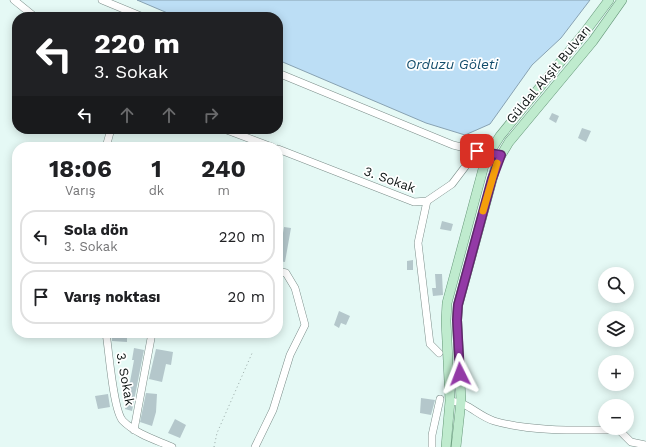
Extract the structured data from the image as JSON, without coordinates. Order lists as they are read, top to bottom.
{
  "streets": {
    "main road": ["Güldal Akşit Bulvarı"],
    "street": ["3. Sokak"]
  },
  "water": ["Orduzu Göleti"],
  "page": {
    "turn": ["220 m", "3. Sokak"],
    "eta": [
      "18:06",
      "Varış",
      "1",
      "dk",
      "240",
      "m"
    ],
    "list": [
      {
        "name": "Sola dön",
        "note": "3. Sokak",
        "value": "220 m"
      },
      {
        "name": "Varış noktası",
        "value": "20 m"
      }
    ],
    "map_buttons": ["+", "−"]
  }
}
